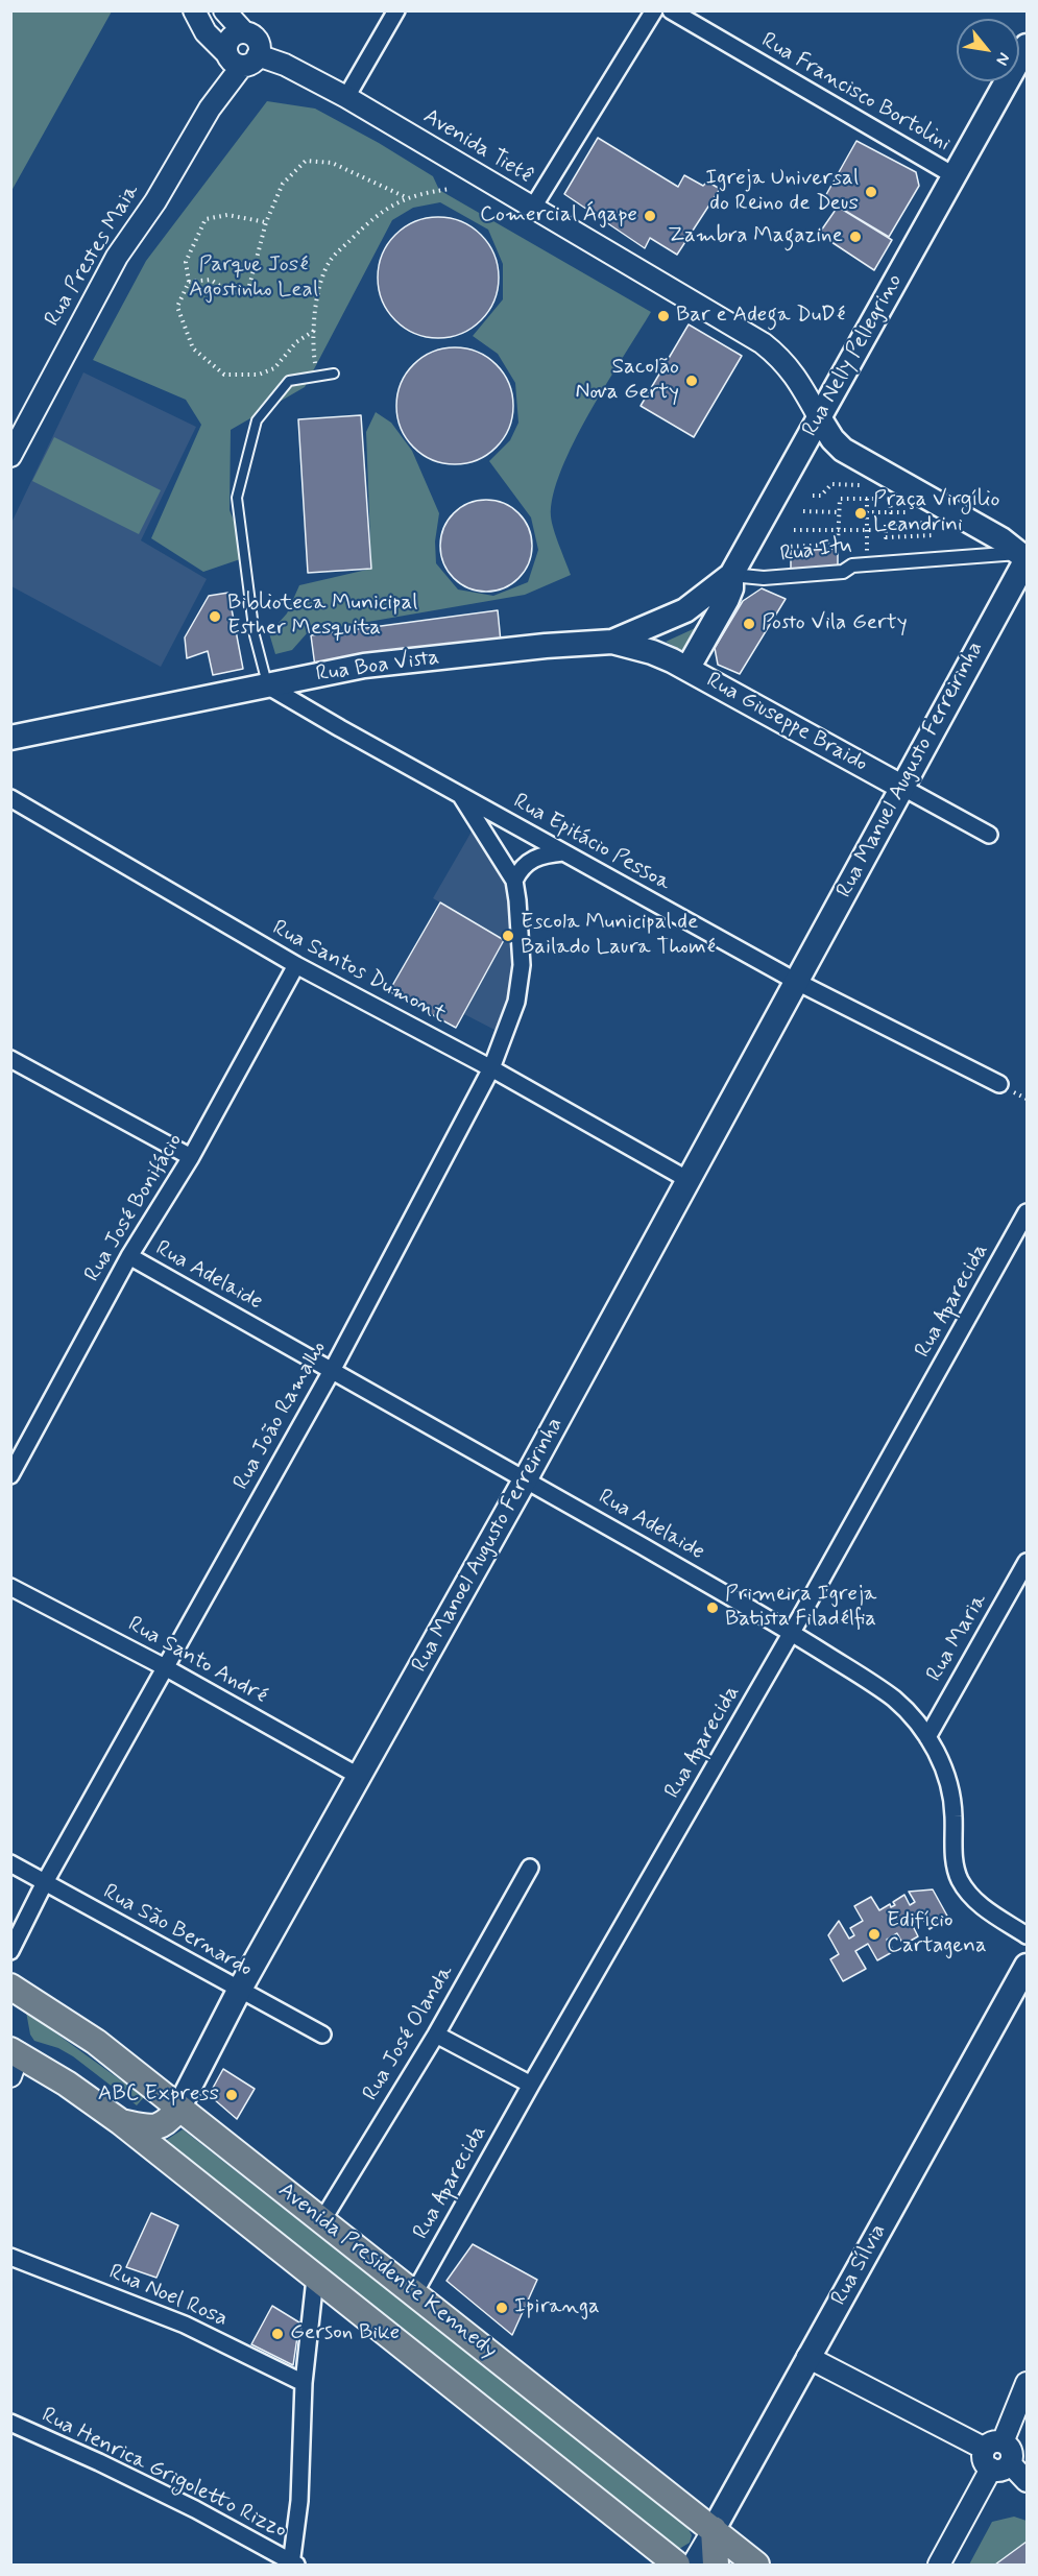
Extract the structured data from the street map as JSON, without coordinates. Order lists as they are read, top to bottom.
{
  "streets": {
    "main road": [
      "Rua Nelly Pellegrino",
      "Rua Boa Vista",
      "Rua Giuseppe Braido",
      "Rua Manuel Augusto Ferreirinha",
      "Rua Manoel Augusto Ferreirinha",
      "Rua Sílvia",
      "Avenida Presidente Kennedy"
    ],
    "street": [
      "Rua Francisco Bortolini",
      "Avenida Tietê",
      "Rua Prestes Maia",
      "Rua Itu",
      "Rua Epitácio Pessoa",
      "Rua Santos Dumont",
      "Rua José Bonifácio",
      "Rua Adelaide",
      "Rua Aparecida",
      "Rua João Ramalho",
      "Rua Maria",
      "Rua Santo André",
      "Rua São Bernardo",
      "Rua José Olanda",
      "Rua Noel Rosa",
      "Rua Henrica Grigoletto Rizzo"
    ]
  },
  "crossings": [
    ["Rua Francisco Bortolini", "Rua Nelly Pellegrino"],
    ["Avenida Tietê", "Rua Prestes Maia"],
    ["Avenida Tietê", "Rua Nelly Pellegrino"],
    ["Rua Nelly Pellegrino", "Rua Itu"],
    ["Rua Nelly Pellegrino", "Rua Boa Vista"],
    ["Rua Nelly Pellegrino", "Rua Giuseppe Braido"],
    ["Rua Itu", "Rua Boa Vista"],
    ["Rua Itu", "Rua Manuel Augusto Ferreirinha"],
    ["Rua Boa Vista", "Rua Giuseppe Braido"],
    ["Rua Boa Vista", "Rua Epitácio Pessoa"],
    ["Rua Giuseppe Braido", "Rua Manuel Augusto Ferreirinha"],
    ["Rua Manuel Augusto Ferreirinha", "Rua Epitácio Pessoa"],
    ["Rua Manuel Augusto Ferreirinha", "Rua Manoel Augusto Ferreirinha"],
    ["Rua Epitácio Pessoa", "Rua João Ramalho"],
    ["Rua Epitácio Pessoa", "Rua Manoel Augusto Ferreirinha"],
    ["Rua Santos Dumont", "Rua José Bonifácio"],
    ["Rua Santos Dumont", "Rua João Ramalho"],
    ["Rua Santos Dumont", "Rua Manoel Augusto Ferreirinha"],
    ["Rua José Bonifácio", "Rua Adelaide"],
    ["Rua Adelaide", "Rua Aparecida"],
    ["Rua Adelaide", "Rua João Ramalho"],
    ["Rua Adelaide", "Rua Manoel Augusto Ferreirinha"],
    ["Rua Adelaide", "Rua Maria"],
    ["Rua Aparecida", "Avenida Presidente Kennedy"],
    ["Rua João Ramalho", "Rua Santo André"],
    ["Rua João Ramalho", "Rua São Bernardo"],
    ["Rua Manoel Augusto Ferreirinha", "Rua Santo André"],
    ["Rua Manoel Augusto Ferreirinha", "Rua São Bernardo"],
    ["Rua Manoel Augusto Ferreirinha", "Avenida Presidente Kennedy"],
    ["Rua José Olanda", "Avenida Presidente Kennedy"],
    ["Rua Sílvia", "Avenida Presidente Kennedy"]
  ],
  "parks": ["Parque José Agostinho Leal"],
  "places": [
    "Igreja Universal do Reino de Deus",
    "Comercial Ágape",
    "Zambra Magazine",
    "Bar e Adega DuDé",
    "Sacolão Nova Gerty",
    "Praça Virgílio Leandrini",
    "Biblioteca Municipal Esther Mesquita",
    "Posto Vila Gerty",
    "Escola Municipal de Bailado Laura Thomé",
    "Primeira Igreja Batista Filadélfia",
    "Edifício Cartagena",
    "ABC Express",
    "Ipiranga",
    "Gerson Bike"
  ],
  "north": "bottom right"
}
